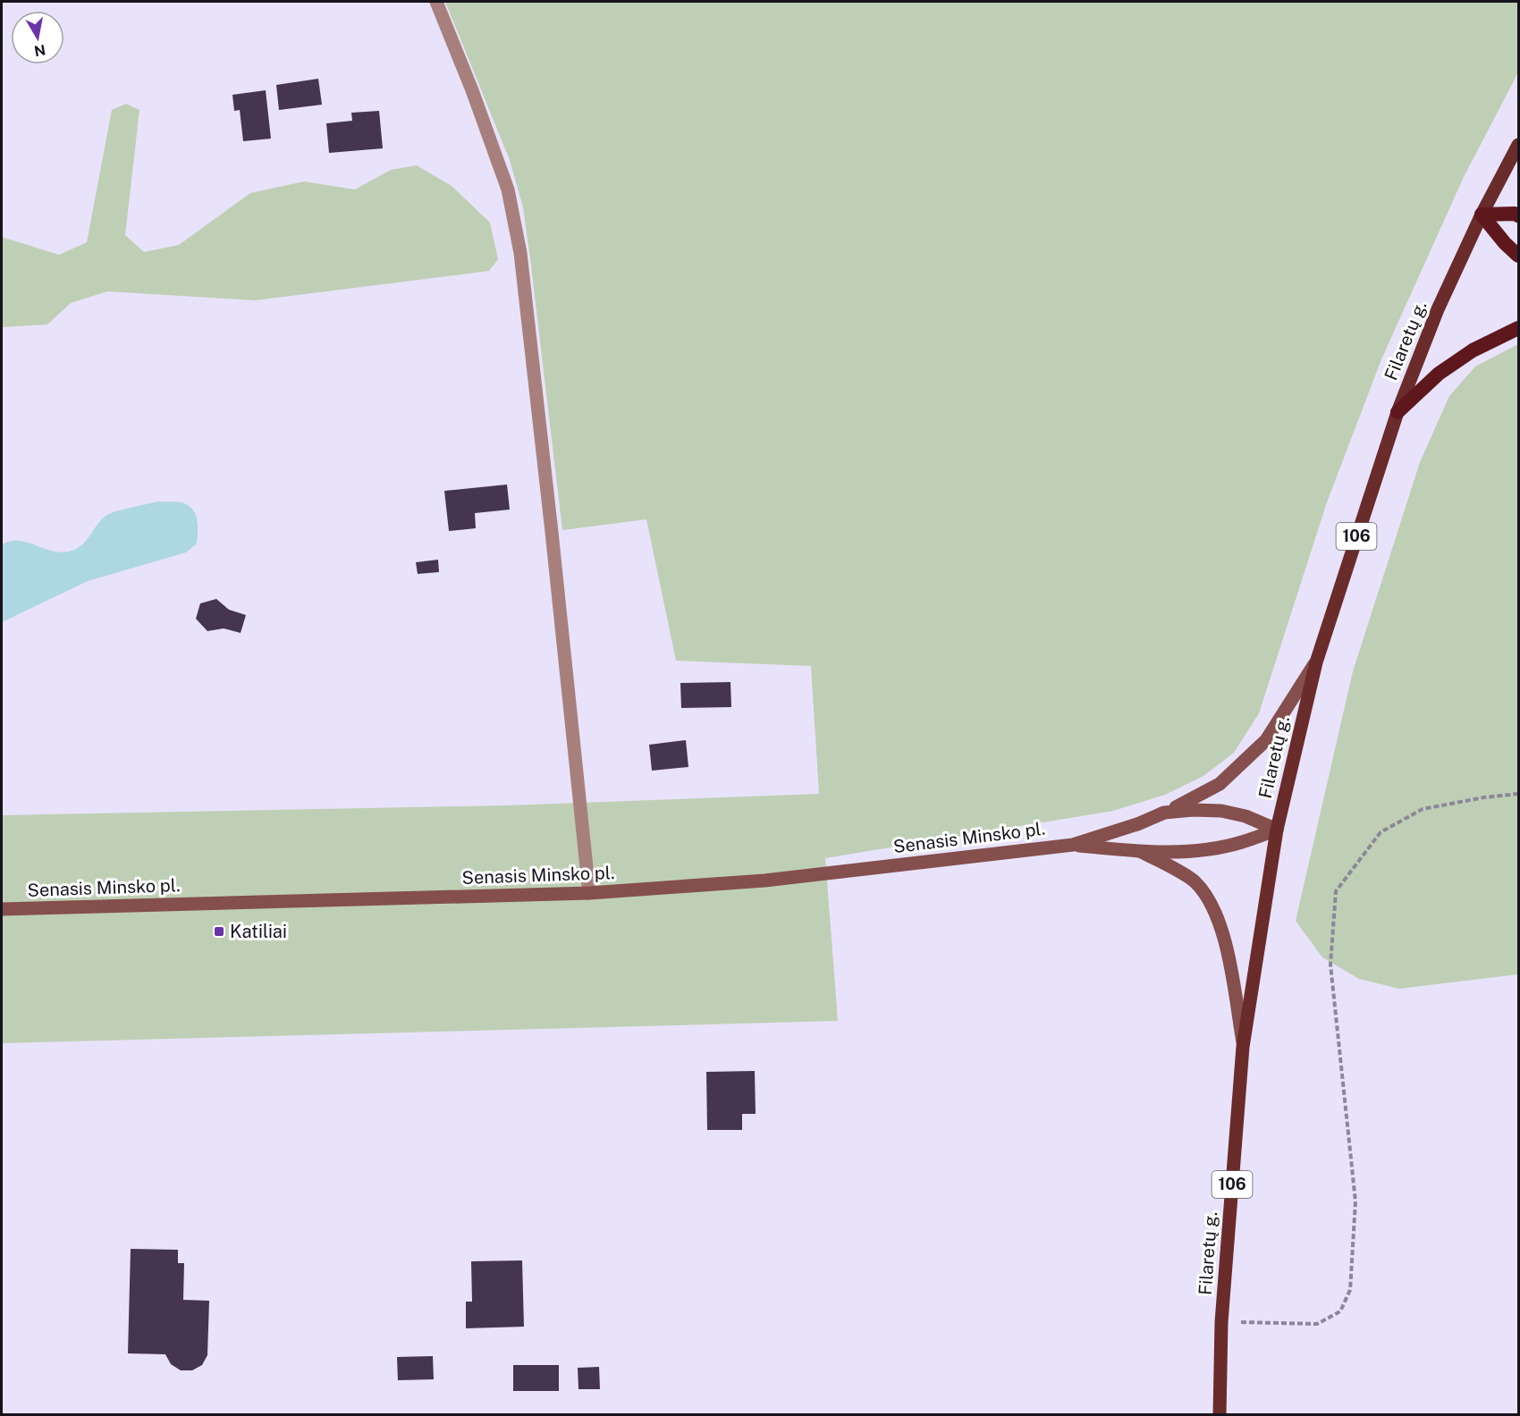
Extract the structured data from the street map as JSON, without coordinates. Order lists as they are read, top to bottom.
{
  "streets": {
    "main road": ["Filaretų g.", "106", "Senasis Minsko pl."]
  },
  "crossings": [
    ["Filaretų g.", "Senasis Minsko pl."]
  ],
  "places": {
    "transit": ["Katiliai"]
  },
  "north": "bottom"
}
